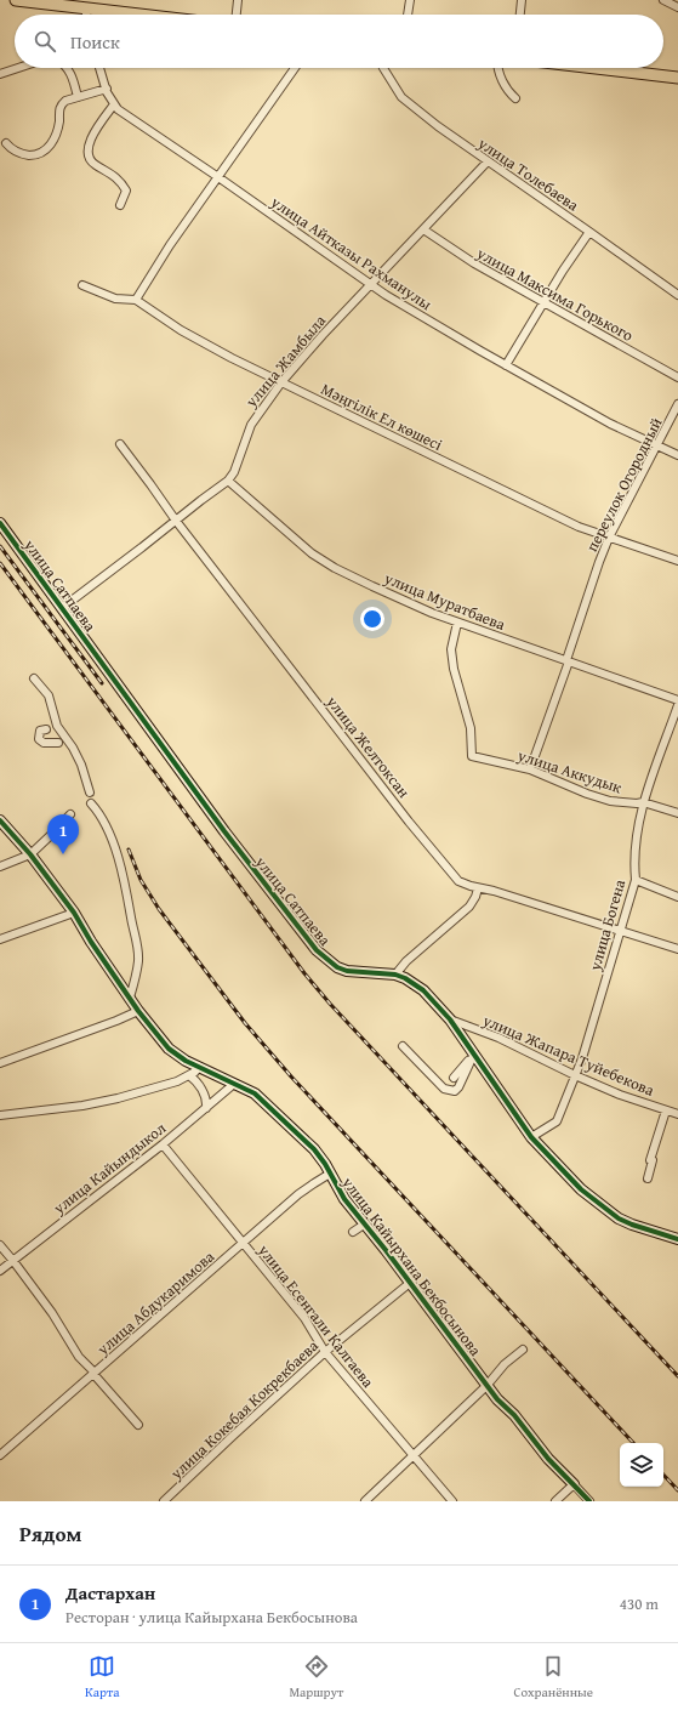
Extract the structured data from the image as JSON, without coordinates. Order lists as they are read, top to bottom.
{
  "streets": {
    "street": [
      "улица Толебаева",
      "улица Айтказы Рахманулы",
      "улица Максима Горького",
      "улица Жамбыла",
      "Мәңгілік Ел көшесі",
      "переулок Огородный",
      "улица Сатпаева",
      "улица Муратбаева",
      "улица Желтоксан",
      "улица Аккудык",
      "улица Богена",
      "улица Жапара Туйебекова",
      "улица Кайындыкол",
      "улица Кайырхана Бекбосынова",
      "улица Абдукаримова",
      "улица Есенгали Калгаева",
      "улица Кокебая Кокрекбаева"
    ]
  },
  "crossings": [
    ["улица Толебаева", "улица Жамбыла"],
    ["улица Айтказы Рахманулы", "улица Жамбыла"],
    ["улица Айтказы Рахманулы", "переулок Огородный"],
    ["улица Максима Горького", "улица Жамбыла"],
    ["улица Жамбыла", "Мәңгілік Ел көшесі"],
    ["улица Жамбыла", "улица Сатпаева"],
    ["улица Жамбыла", "улица Муратбаева"],
    ["улица Жамбыла", "улица Желтоксан"],
    ["Мәңгілік Ел көшесі", "переулок Огородный"],
    ["переулок Огородный", "улица Муратбаева"],
    ["переулок Огородный", "улица Аккудык"],
    ["улица Сатпаева", "улица Богена"],
    ["улица Сатпаева", "улица Жапара Туйебекова"],
    ["улица Муратбаева", "улица Аккудык"],
    ["улица Желтоксан", "улица Богена"],
    ["улица Аккудык", "улица Богена"],
    ["улица Богена", "улица Жапара Туйебекова"],
    ["улица Кайындыкол", "улица Кайырхана Бекбосынова"],
    ["улица Кайындыкол", "улица Есенгали Калгаева"],
    ["улица Кайырхана Бекбосынова", "улица Абдукаримова"],
    ["улица Кайырхана Бекбосынова", "улица Кокебая Кокрекбаева"],
    ["улица Абдукаримова", "улица Есенгали Калгаева"],
    ["улица Есенгали Калгаева", "улица Кокебая Кокрекбаева"]
  ],
  "page": {
    "search": "Поиск",
    "pins": "1",
    "heading": "Рядом",
    "list": [
      {
        "mark": "1",
        "name": "Дастархан",
        "note": "Ресторан · улица Кайырхана Бекбосынова",
        "value": "430 m"
      }
    ],
    "nav": ["Карта", "Маршрут", "Сохранённые"]
  }
}
